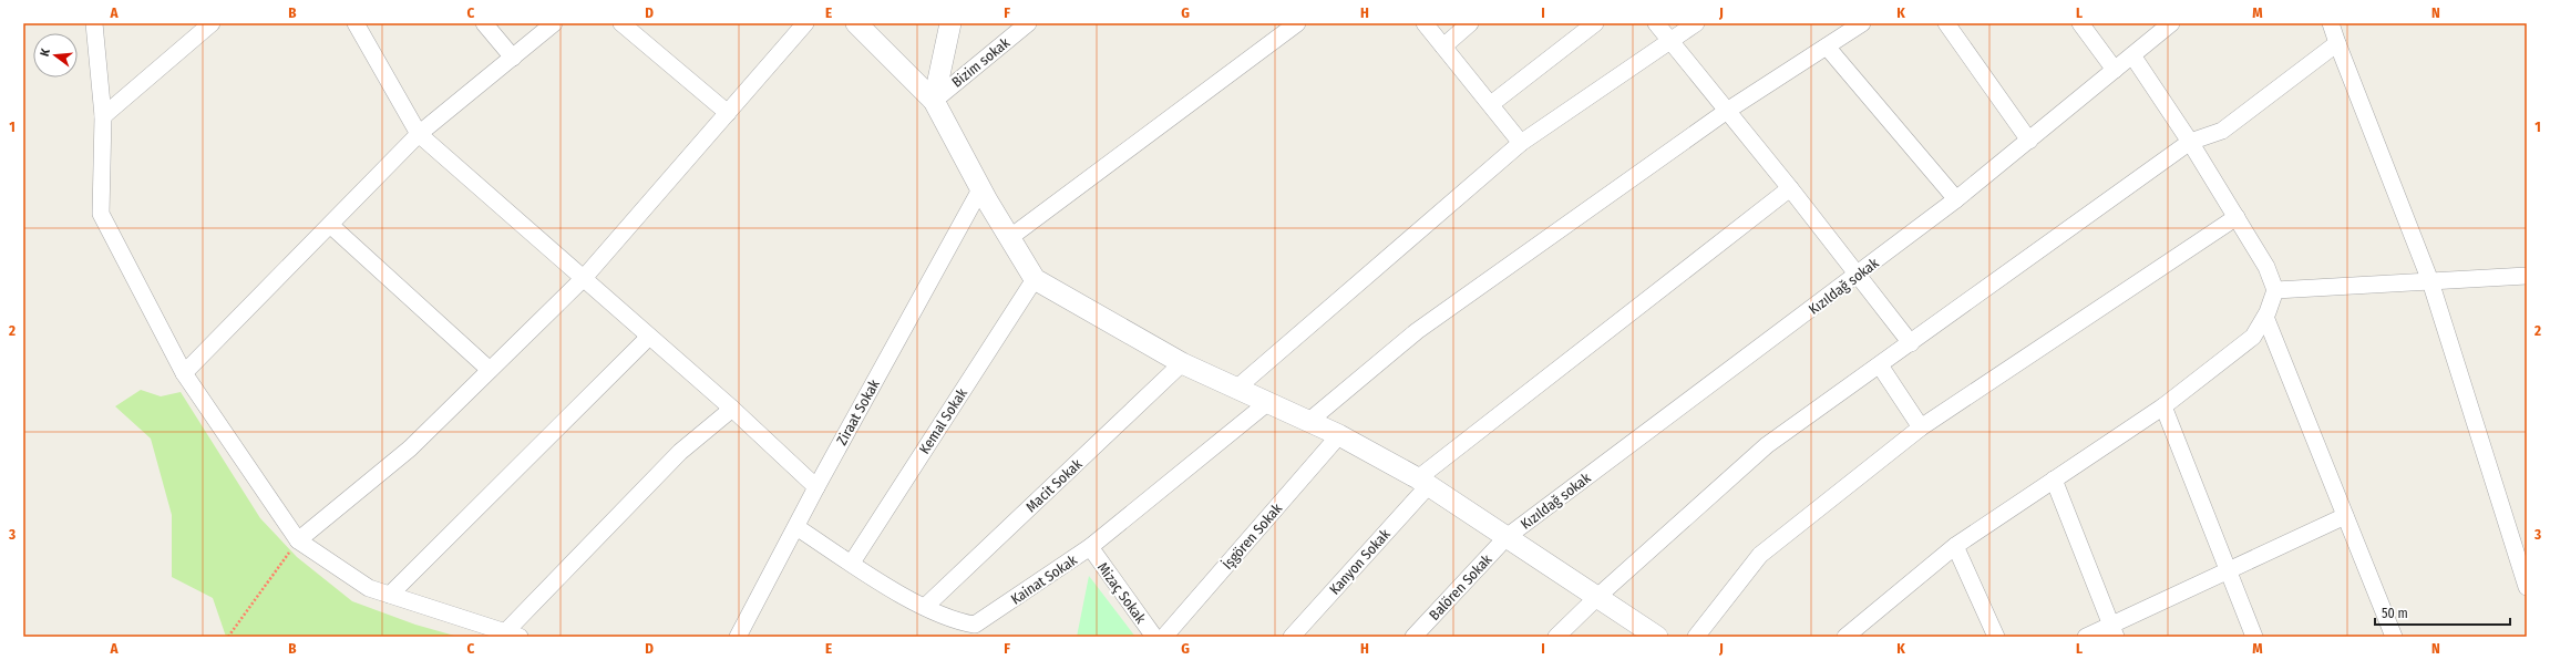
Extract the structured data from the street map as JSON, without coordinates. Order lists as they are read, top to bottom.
{
  "streets": {
    "street": [
      "Bizim sokak",
      "Kızıldağ sokak",
      "Ziraat Sokak",
      "Kemal Sokak",
      "Macit Sokak",
      "İşgören Sokak",
      "Kanyon Sokak",
      "Kainat Sokak",
      "Balören Sokak",
      "Mizaç Sokak"
    ]
  },
  "crossings": [
    ["Kızıldağ sokak", "Balören Sokak"],
    ["Ziraat Sokak", "Kainat Sokak"],
    ["Kemal Sokak", "Kainat Sokak"],
    ["Macit Sokak", "Kainat Sokak"],
    ["Kainat Sokak", "Mizaç Sokak"]
  ],
  "scale_bar": "50 m",
  "north": "left",
  "grid": {
    "columns": [
      "A",
      "B",
      "C",
      "D",
      "E",
      "F",
      "G",
      "H",
      "I",
      "J",
      "K",
      "L",
      "M",
      "N"
    ],
    "rows": ["1", "2", "3"]
  }
}
